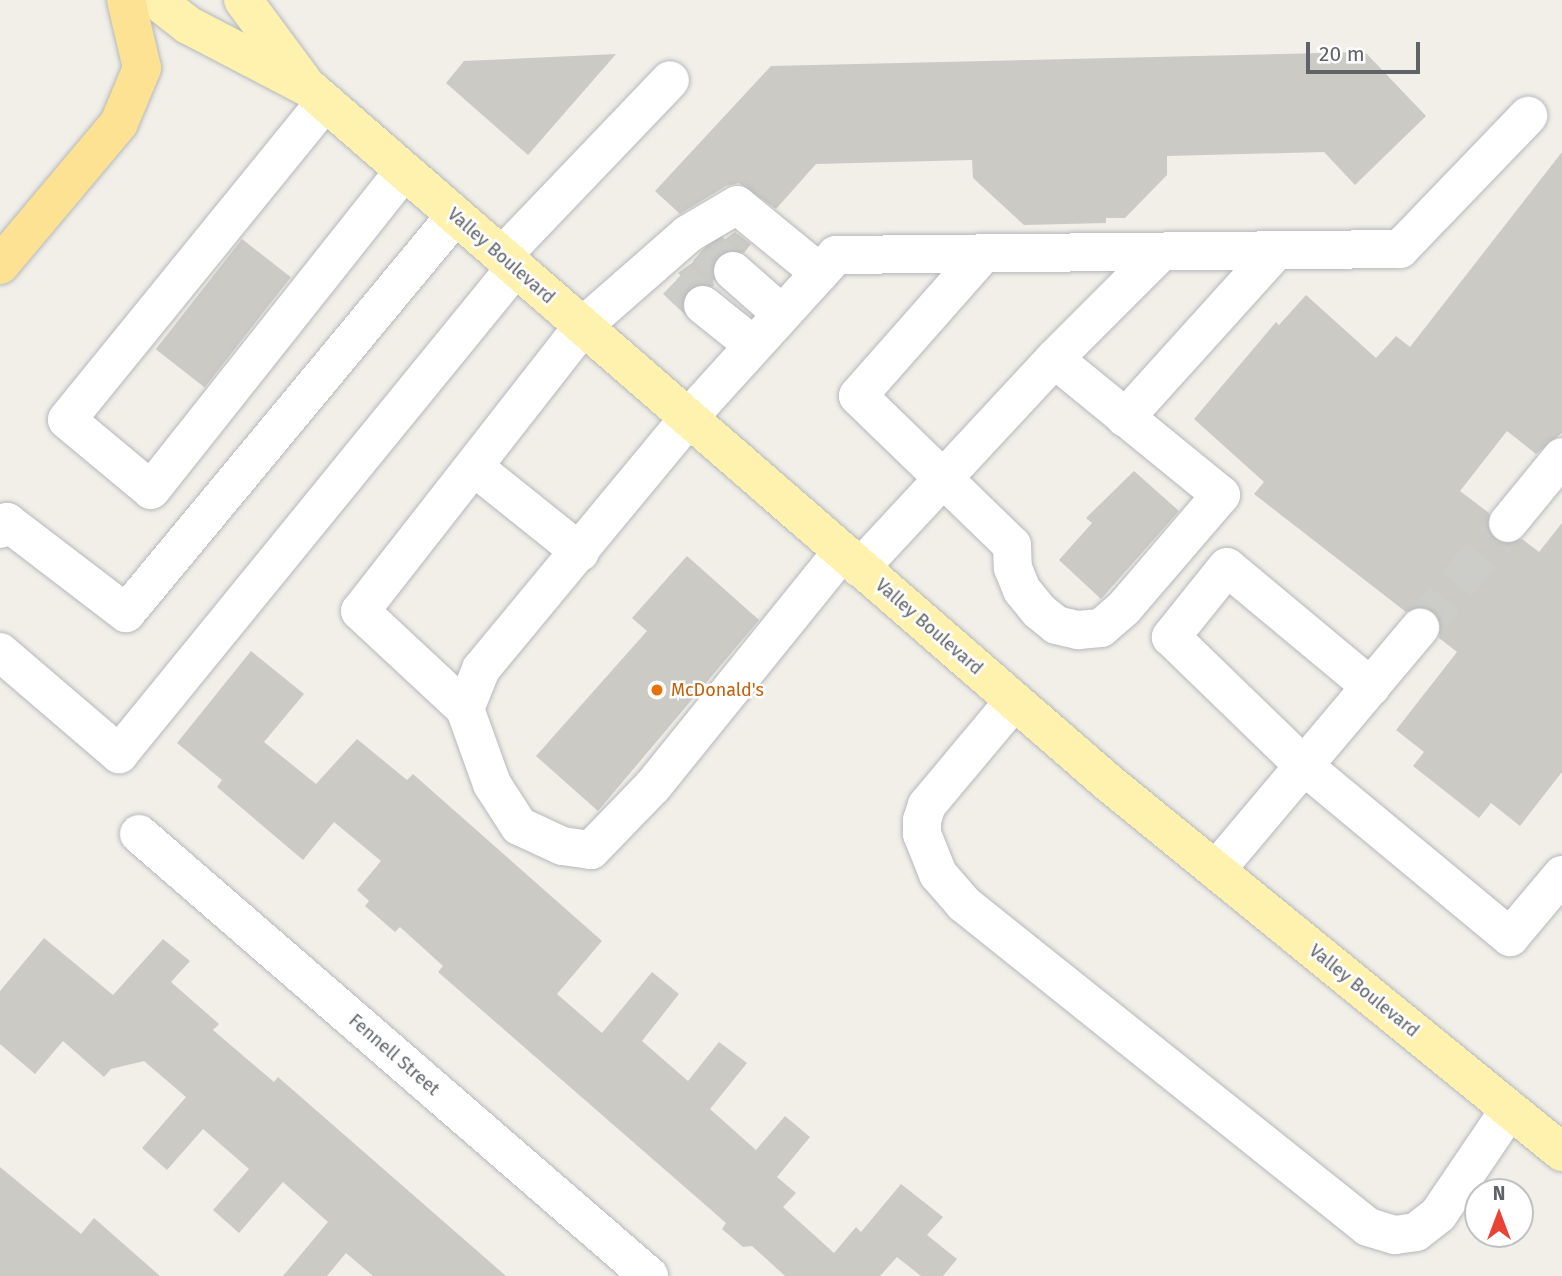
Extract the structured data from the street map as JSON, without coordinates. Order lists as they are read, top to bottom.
{
  "streets": {
    "main road": ["Valley Boulevard"],
    "street": ["Fennell Street"]
  },
  "places": ["McDonald's"],
  "scale_bar": "20 m",
  "north": "top"
}
